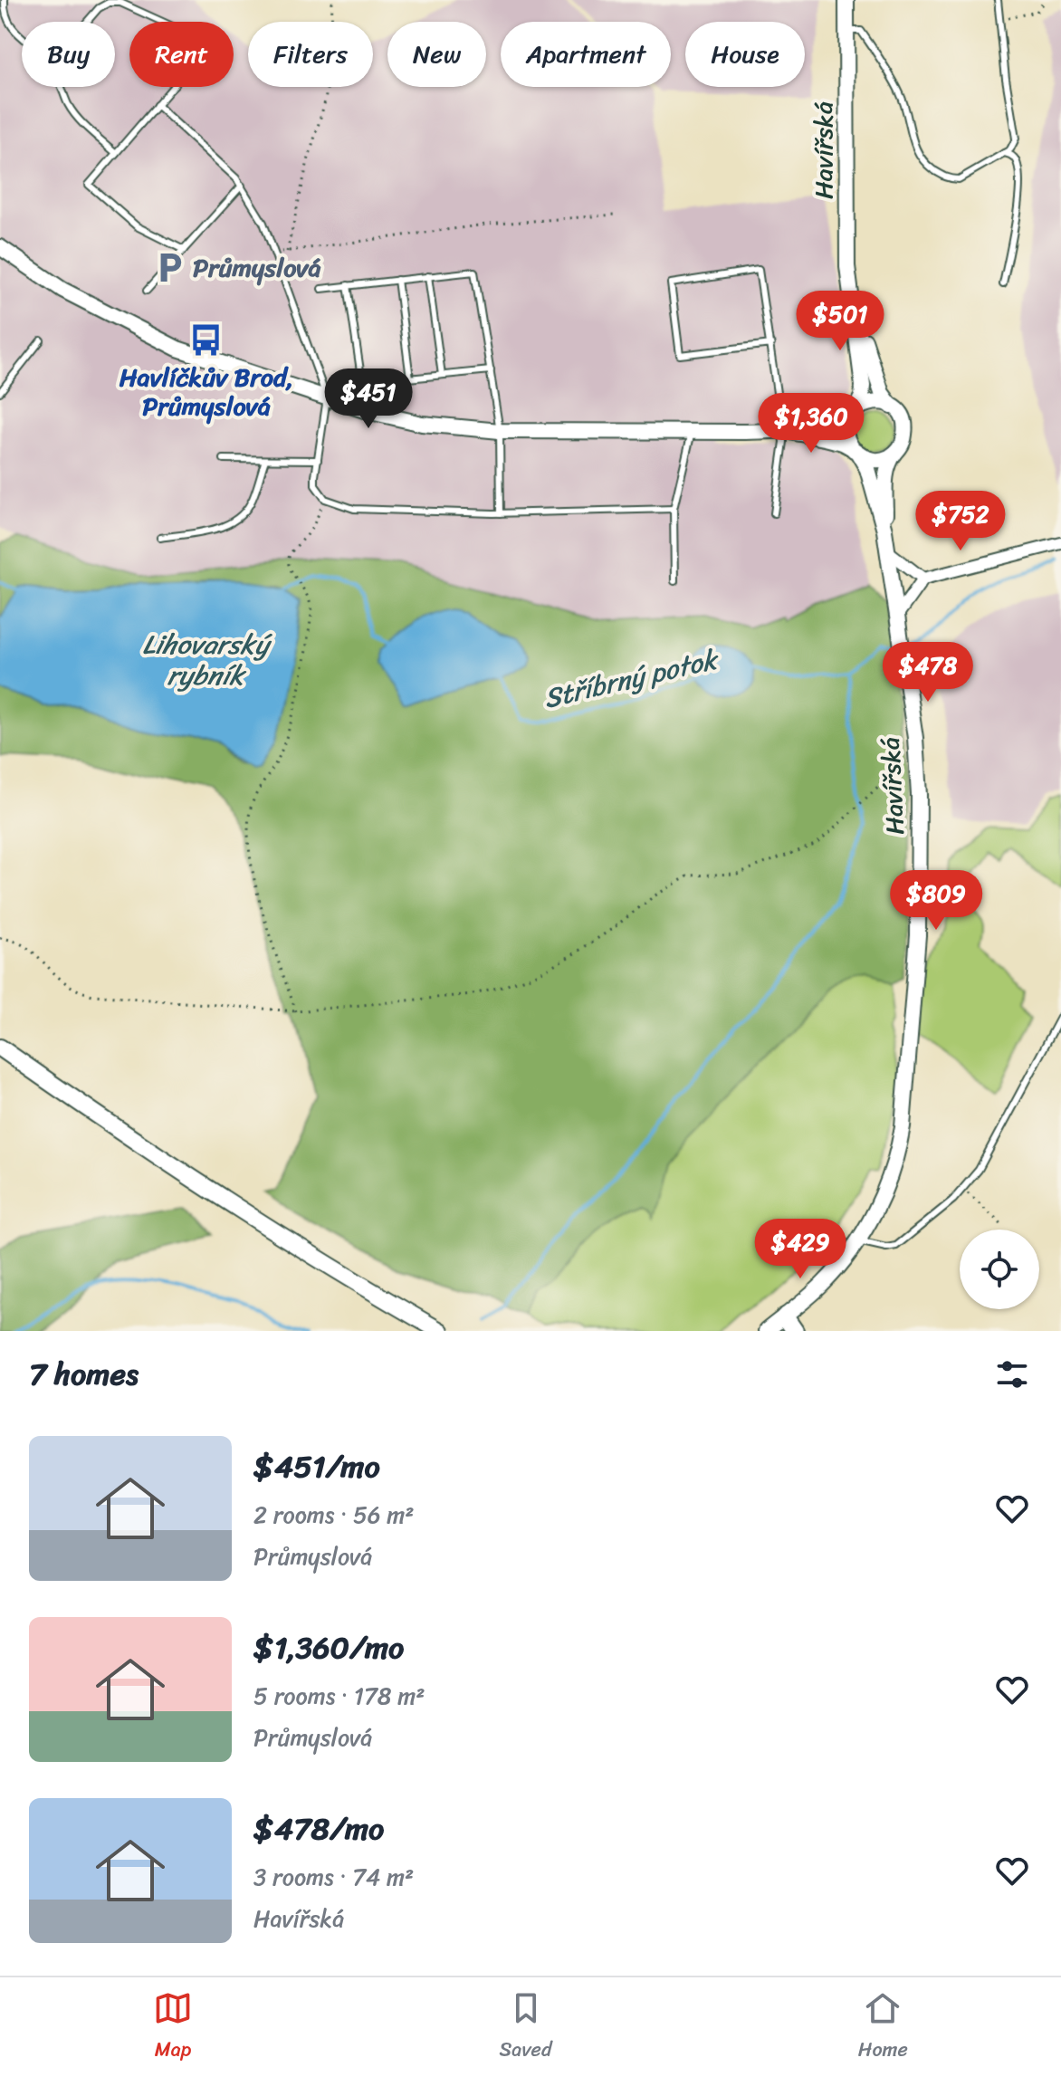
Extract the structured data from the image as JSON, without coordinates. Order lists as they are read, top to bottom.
{
  "streets": {
    "street": ["Havířská"]
  },
  "water": ["Lihovarský rybník", "Stříbrný potok"],
  "places": {
    "parking": ["Průmyslová"],
    "bus stop": ["Havlíčkův Brod, Průmyslová"]
  },
  "page": {
    "chip": [
      "Buy",
      "Rent",
      "Filters",
      "New",
      "Apartment",
      "House"
    ],
    "price": [
      "$501",
      "$451",
      "$1,360",
      "$752",
      "$478",
      "$809",
      "$429"
    ],
    "heading": "7 homes",
    "list": [
      {
        "name": "$451/mo",
        "note": "2 rooms · 56 m² · Průmyslová"
      },
      {
        "name": "$1,360/mo",
        "note": "5 rooms · 178 m² · Průmyslová"
      },
      {
        "name": "$478/mo",
        "note": "3 rooms · 74 m² · Havířská"
      }
    ],
    "tabs": ["Map", "Saved", "Home"]
  }
}
